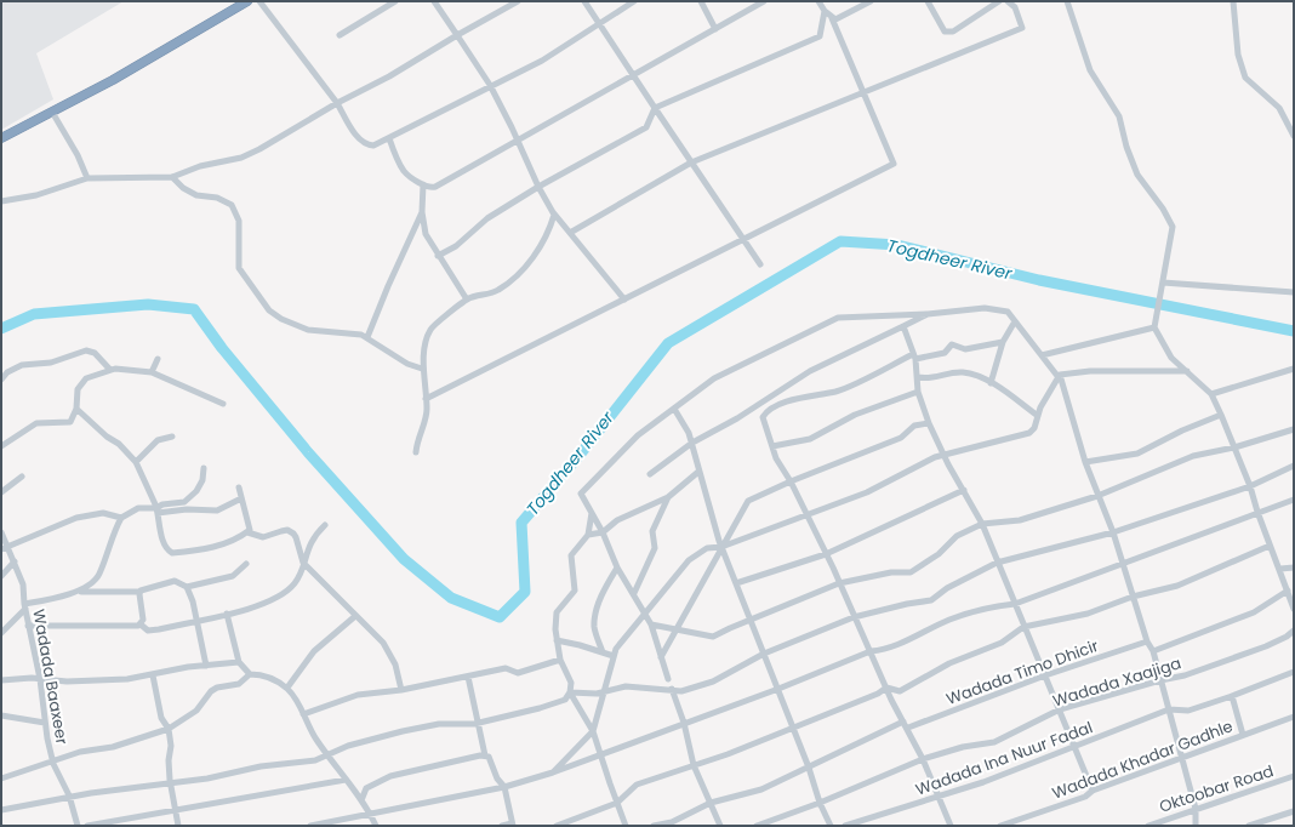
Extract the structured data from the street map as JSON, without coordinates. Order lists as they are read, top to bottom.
{
  "streets": {
    "street": [
      "Wadada Timo Dhicir",
      "Wadada Baaxeer",
      "Wadada Xaajiga",
      "Wadada Ina Nuur Fadal",
      "Wadada Khadar Gadhle",
      "Oktoobar Road"
    ]
  },
  "water": ["Togdheer River"]
}
